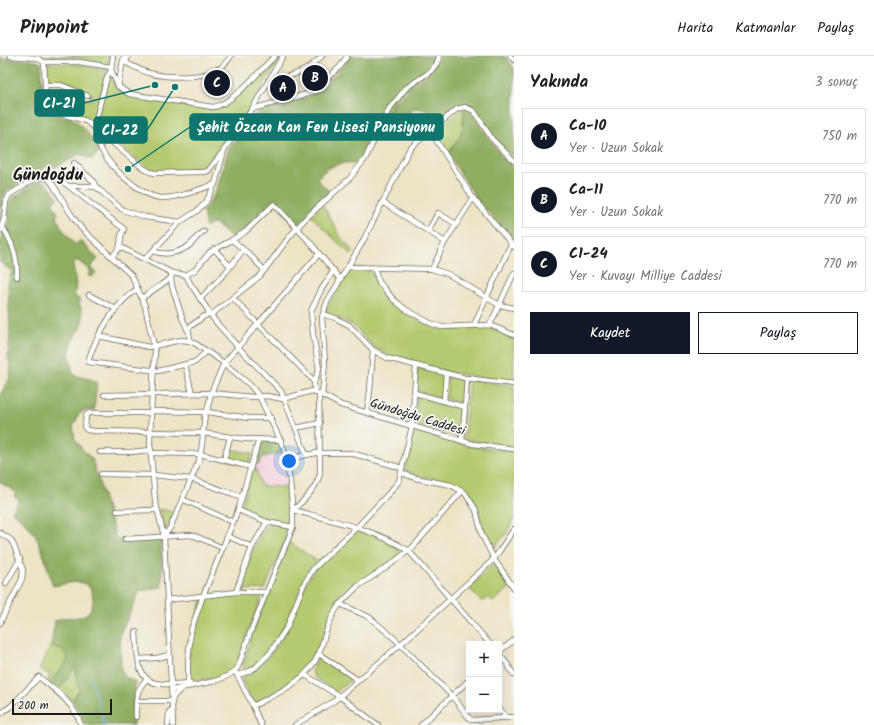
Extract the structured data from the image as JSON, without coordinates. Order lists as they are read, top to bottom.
{
  "streets": {
    "street": ["Gündoğdu Caddesi"]
  },
  "districts": ["Gündoğdu"],
  "places": ["C1-21", "C1-22", "Şehit Özcan Kan Fen Lisesi Pansiyonu"],
  "scale_bar": "200 m",
  "page": {
    "header": "Pinpoint",
    "nav": ["Harita", "Katmanlar", "Paylaş"],
    "heading": ["Yakında", "3 sonuç"],
    "pins": ["B", "C", "A"],
    "list": [
      {
        "mark": "A",
        "name": "Ca-10",
        "note": "Yer · Uzun Sokak",
        "value": "750 m"
      },
      {
        "mark": "B",
        "name": "Ca-11",
        "note": "Yer · Uzun Sokak",
        "value": "770 m"
      },
      {
        "mark": "C",
        "name": "C1-24",
        "note": "Yer · Kuvayı Milliye Caddesi",
        "value": "770 m"
      }
    ],
    "buttons": ["Kaydet", "Paylaş"],
    "map_buttons": ["+", "−"],
    "scale": "200 m"
  }
}
